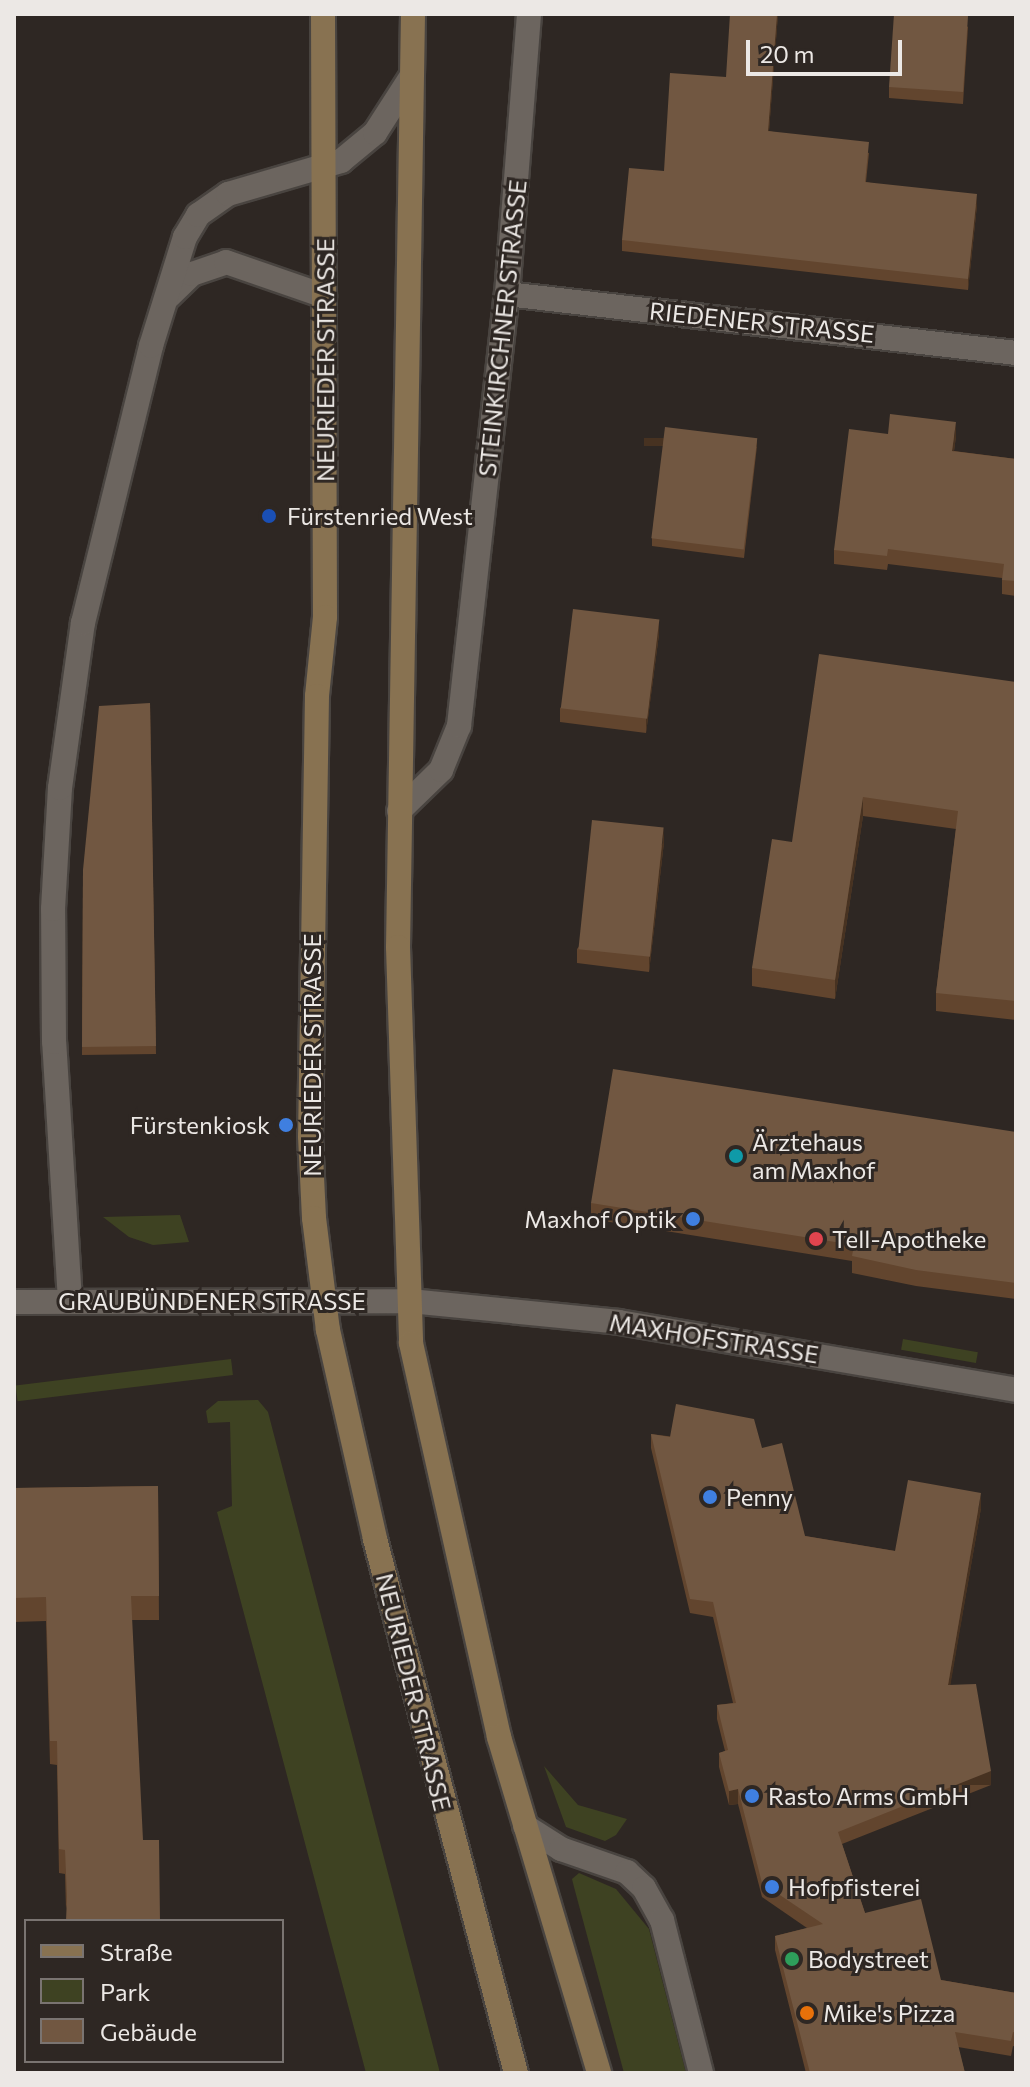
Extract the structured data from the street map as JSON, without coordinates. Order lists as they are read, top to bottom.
{
  "streets": {
    "main road": ["NEURIEDER STRASSE"],
    "street": [
      "RIEDENER STRASSE",
      "STEINKIRCHNER STRASSE",
      "GRAUBÜNDENER STRASSE",
      "MAXHOFSTRASSE"
    ]
  },
  "crossings": [
    ["RIEDENER STRASSE", "STEINKIRCHNER STRASSE"],
    ["NEURIEDER STRASSE", "GRAUBÜNDENER STRASSE"],
    ["GRAUBÜNDENER STRASSE", "MAXHOFSTRASSE"]
  ],
  "places": [
    "Fürstenried West",
    "Fürstenkiosk",
    "Ärztehaus am Maxhof",
    "Maxhof Optik",
    "Tell-Apotheke",
    "Penny",
    "Rasto Arms GmbH",
    "Hofpfisterei",
    "Bodystreet",
    "Mike's Pizza"
  ],
  "legend": ["Straße", "Park", "Gebäude"],
  "scale_bar": "20 m"
}
